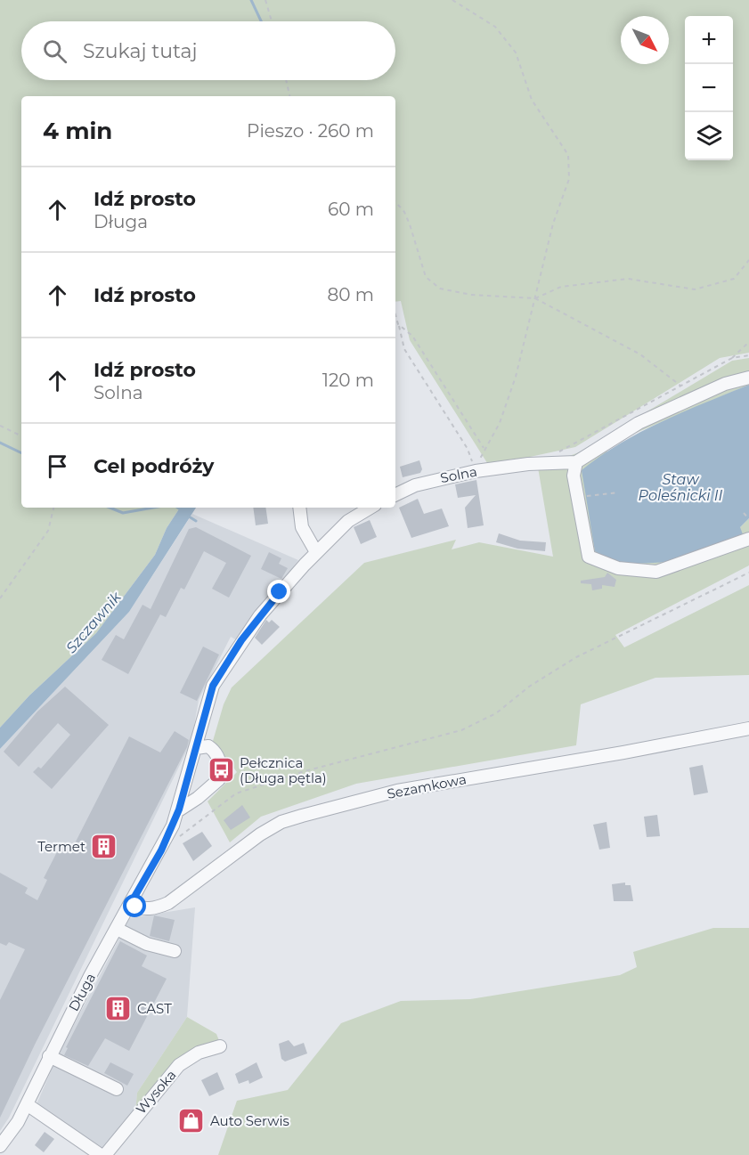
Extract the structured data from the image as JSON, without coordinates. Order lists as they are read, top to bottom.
{
  "streets": {
    "street": [
      "Solna",
      "Sezamkowa",
      "Długa",
      "Wysoka"
    ]
  },
  "crossings": [
    ["Sezamkowa", "Długa"]
  ],
  "water": ["Staw Poleśnicki II", "Szczawnik"],
  "places": {
    "bus stop": ["Pełcznica (Długa pętla)"],
    "building": ["Termet", "CAST"],
    "shop": ["Auto Serwis"]
  },
  "north": "bottom right",
  "page": {
    "map_buttons": ["+", "−"],
    "search": "Szukaj tutaj",
    "heading": ["4 min", "Pieszo · 260 m"],
    "list": [
      ["Idź prosto", "Długa", "60 m"],
      ["Idź prosto", "80 m"],
      ["Idź prosto", "Solna", "120 m"],
      "Cel podróży"
    ]
  }
}
